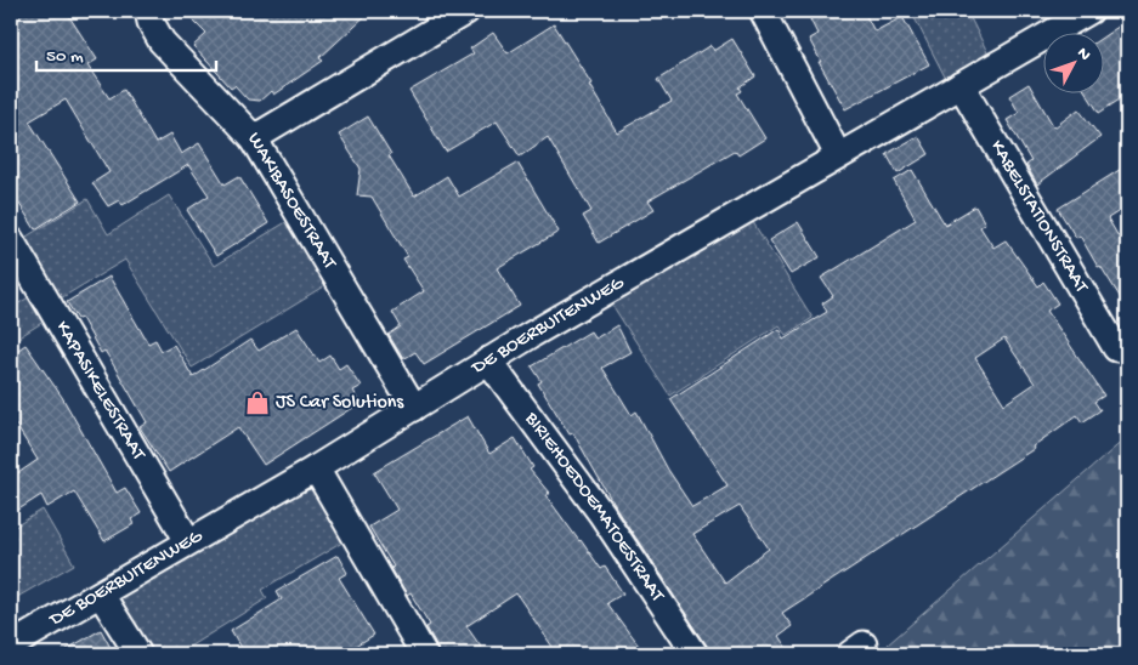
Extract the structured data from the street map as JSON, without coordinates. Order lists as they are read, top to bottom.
{
  "streets": {
    "street": [
      "WAKIBASOESTRAAT",
      "KABELSTATIONSTRAAT",
      "DE BOERBUITENWEG",
      "KAPASIKELESTRAAT",
      "BIRIEHOEDOEMATOESTRAAT"
    ]
  },
  "crossings": [
    ["WAKIBASOESTRAAT", "DE BOERBUITENWEG"],
    ["KABELSTATIONSTRAAT", "DE BOERBUITENWEG"],
    ["DE BOERBUITENWEG", "KAPASIKELESTRAAT"],
    ["DE BOERBUITENWEG", "BIRIEHOEDOEMATOESTRAAT"]
  ],
  "places": {
    "shop": ["JS Car Solutions"]
  },
  "scale_bar": "50 m",
  "north": "top right"
}
